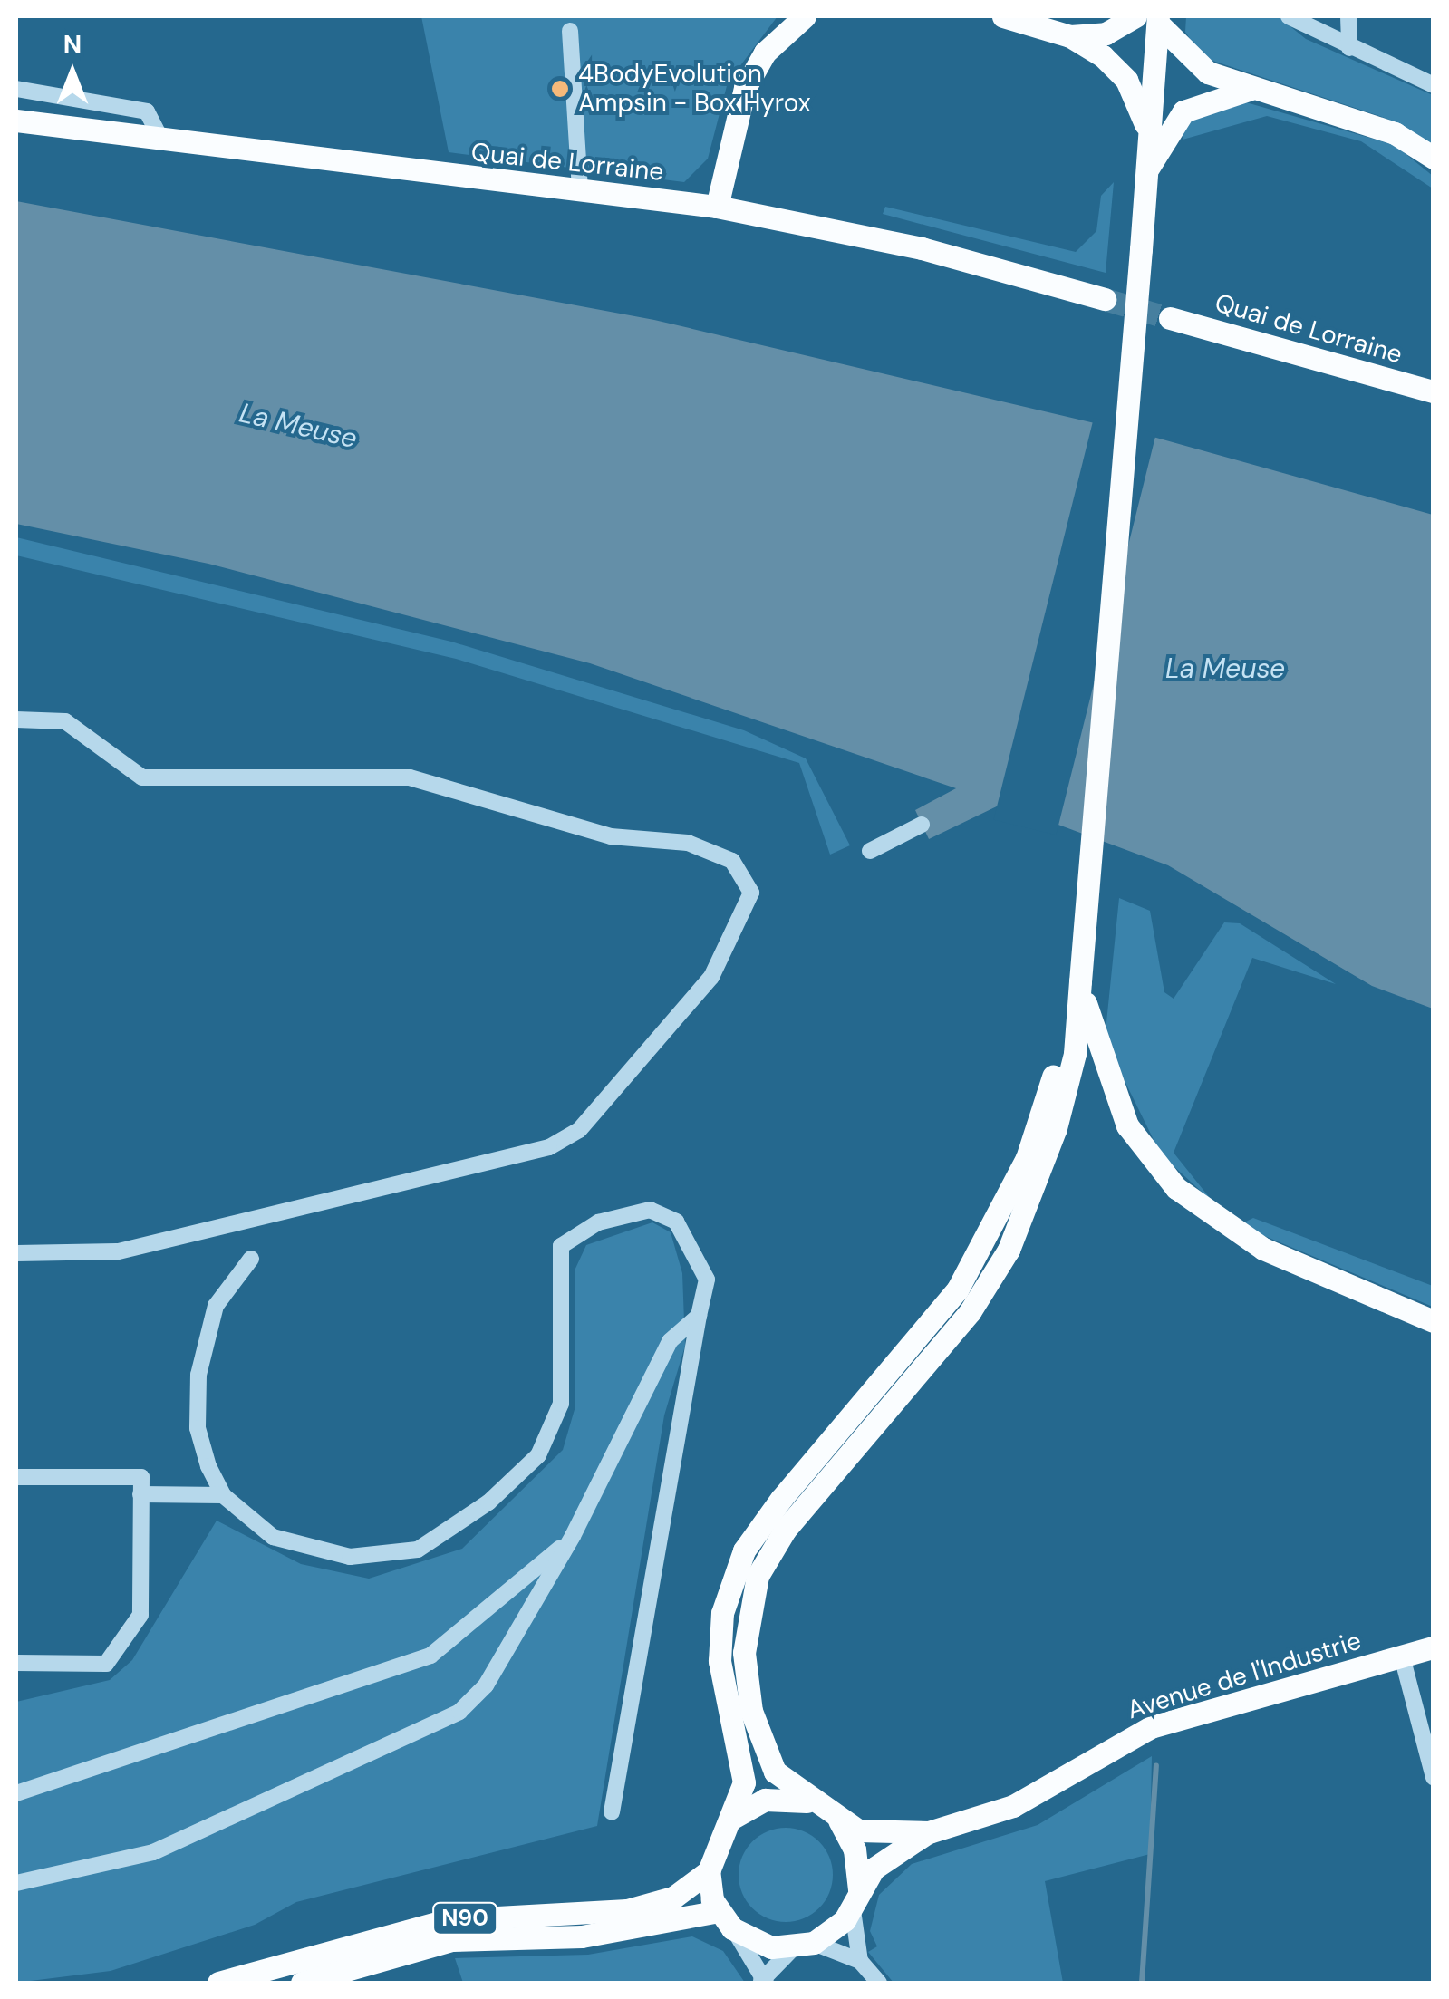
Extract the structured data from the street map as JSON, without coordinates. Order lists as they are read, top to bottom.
{
  "streets": {
    "main road": ["Quai de Lorraine", "Avenue de l'Industrie", "N90"]
  },
  "water": ["La Meuse"],
  "places": ["4BodyEvolution Ampsin - Box Hyrox"],
  "north": "top"
}
